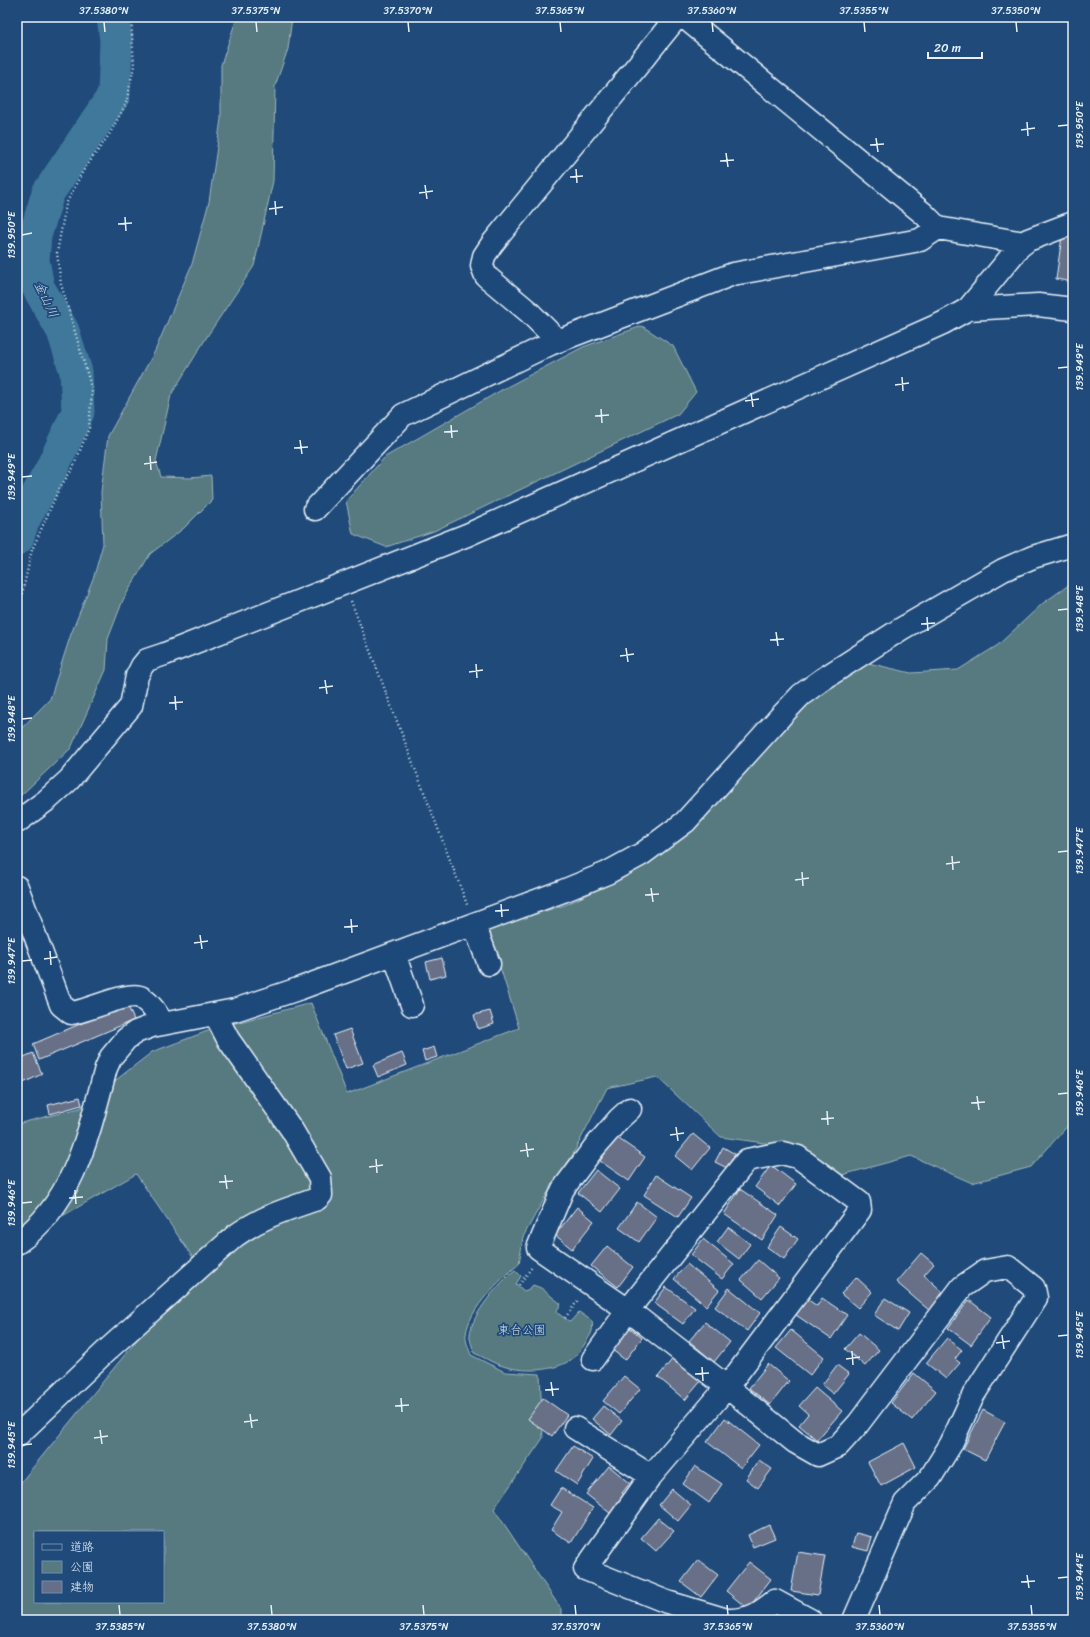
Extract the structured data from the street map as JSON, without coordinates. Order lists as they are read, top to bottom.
{
  "water": ["金山川"],
  "parks": ["東台公園"],
  "legend": ["道路", "公園", "建物"],
  "scale_bar": "20 m",
  "coordinates": [
    "37.5380°N",
    "37.5375°N",
    "37.5370°N",
    "37.5365°N",
    "37.5360°N",
    "37.5355°N",
    "37.5350°N",
    "139.950°E",
    "139.949°E",
    "139.948°E",
    "139.947°E",
    "139.946°E",
    "139.945°E",
    "139.944°E",
    "37.5385°N"
  ]
}
